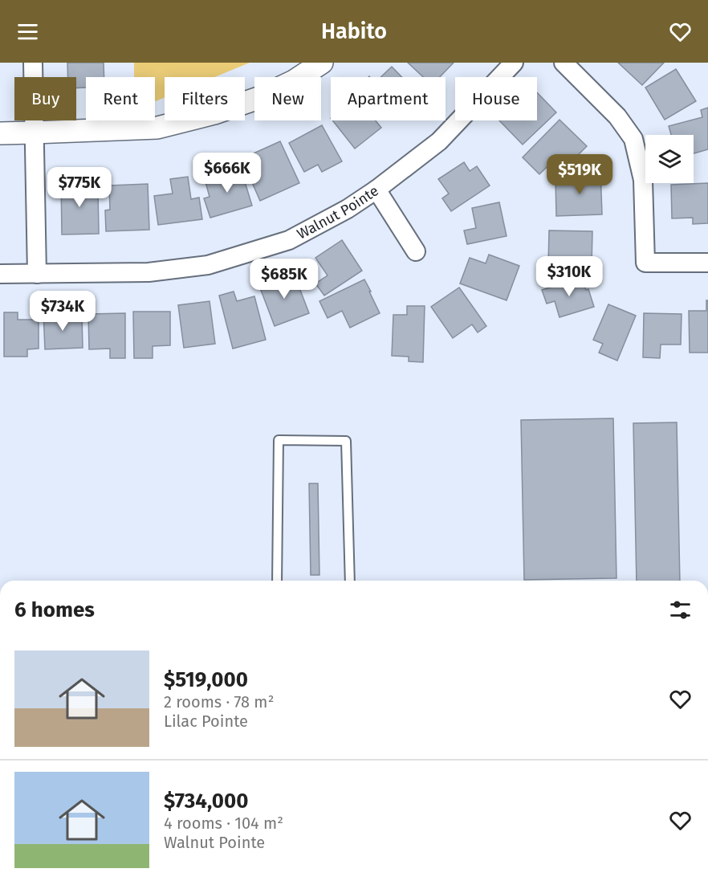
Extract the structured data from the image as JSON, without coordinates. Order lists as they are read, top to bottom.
{
  "streets": {
    "street": ["Walnut Pointe"]
  },
  "page": {
    "header": "Habito",
    "chip": [
      "Buy",
      "Rent",
      "Filters",
      "New",
      "Apartment",
      "House"
    ],
    "price": [
      "$666K",
      "$519K",
      "$775K",
      "$310K",
      "$685K",
      "$734K"
    ],
    "heading": "6 homes",
    "list": [
      {
        "name": "$519,000",
        "note": "2 rooms · 78 m² · Lilac Pointe"
      },
      {
        "name": "$734,000",
        "note": "4 rooms · 104 m² · Walnut Pointe"
      }
    ]
  }
}
